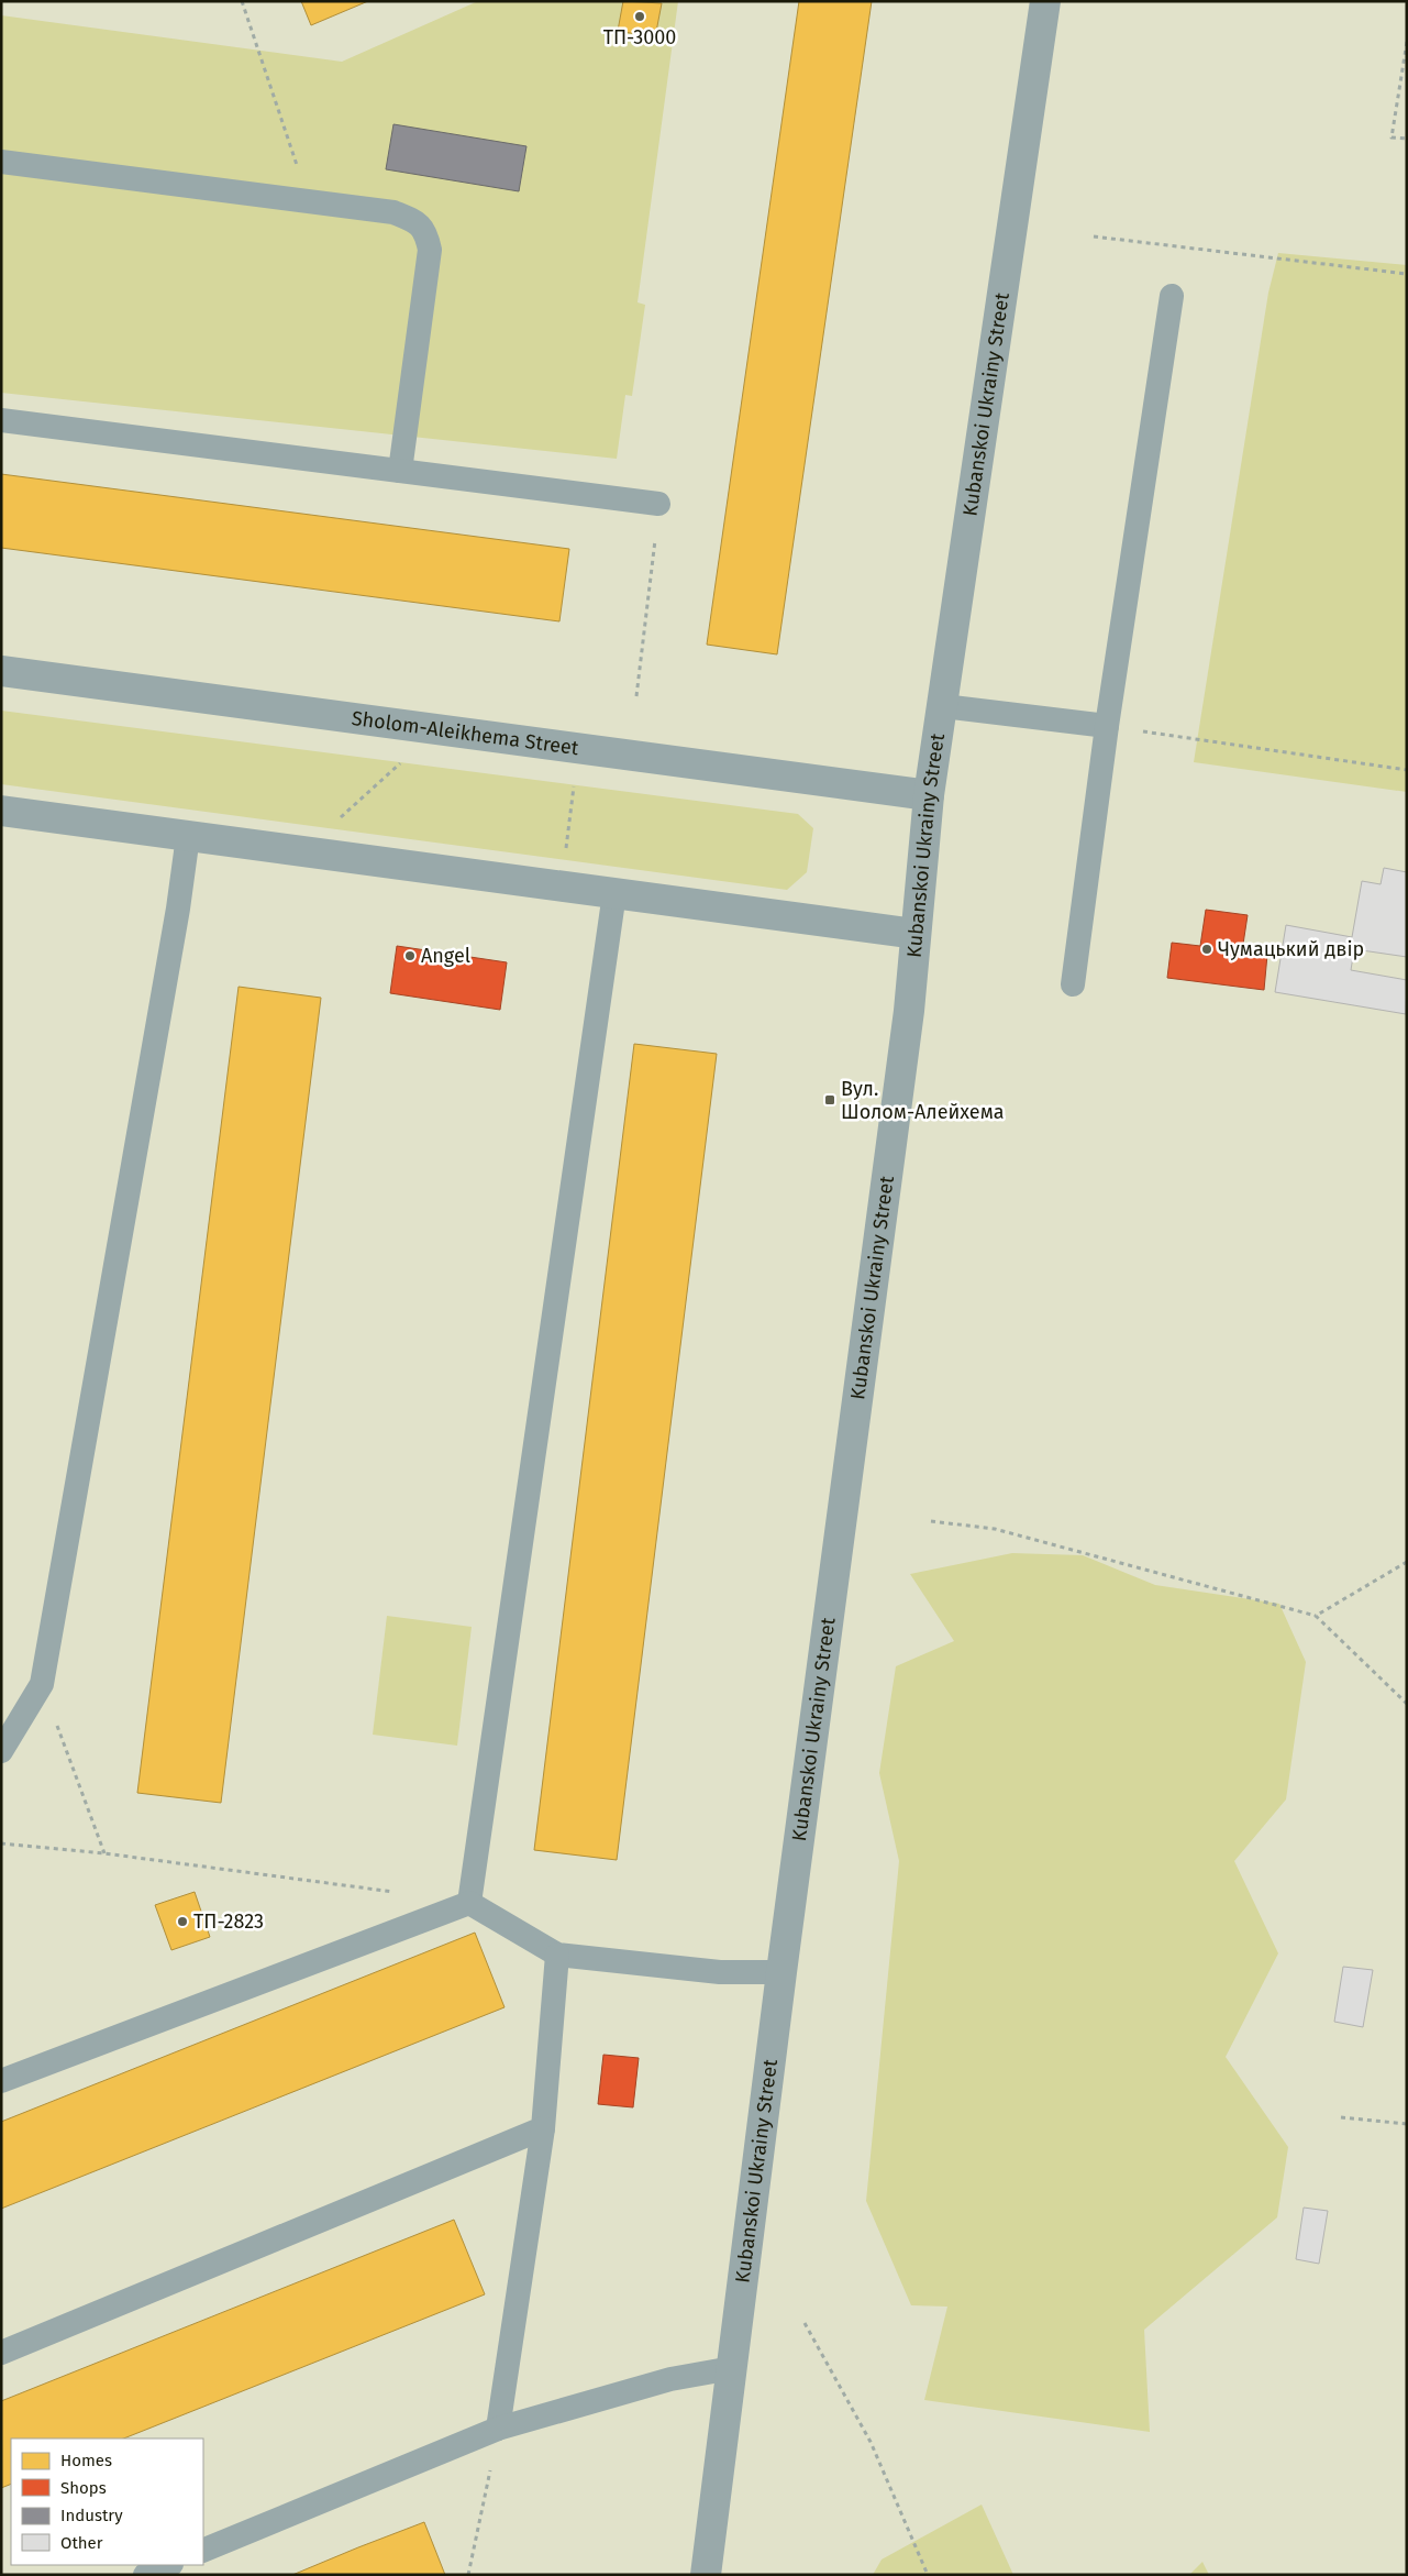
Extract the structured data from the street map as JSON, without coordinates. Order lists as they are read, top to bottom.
{
  "streets": {
    "street": ["Kubanskoi Ukrainy Street", "Sholom-Aleikhema Street"]
  },
  "crossings": [
    ["Kubanskoi Ukrainy Street", "Sholom-Aleikhema Street"]
  ],
  "places": {
    "other": [
      "ТП-3000",
      "Чумацький двір",
      "Angel",
      "ТП-2823"
    ],
    "transit": ["Вул. Шолом-Алейхема"]
  },
  "legend": [
    "Homes",
    "Shops",
    "Industry",
    "Other"
  ]
}
